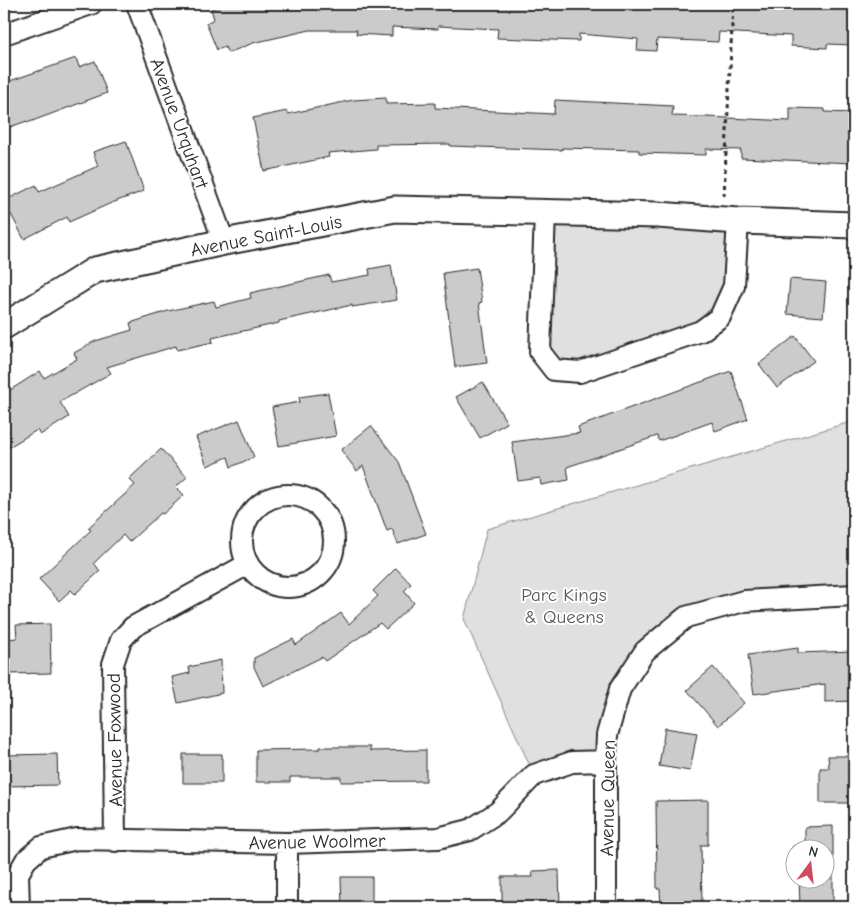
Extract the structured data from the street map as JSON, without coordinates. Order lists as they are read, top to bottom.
{
  "streets": {
    "street": [
      "Avenue Urquhart",
      "Avenue Saint-Louis",
      "Avenue Foxwood",
      "Avenue Queen",
      "Avenue Woolmer"
    ]
  },
  "crossings": [
    ["Avenue Urquhart", "Avenue Saint-Louis"],
    ["Avenue Foxwood", "Avenue Woolmer"],
    ["Avenue Queen", "Avenue Woolmer"]
  ],
  "parks": ["Parc Kings & Queens"],
  "north": "top"
}
